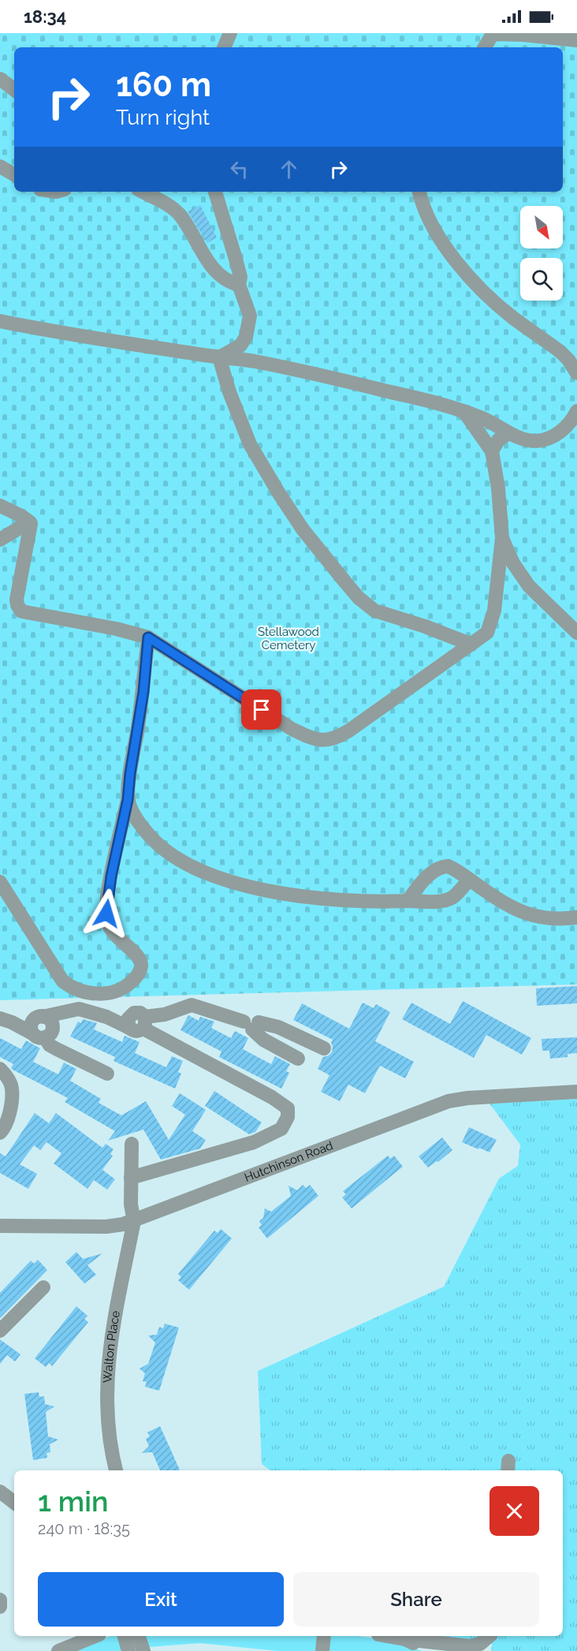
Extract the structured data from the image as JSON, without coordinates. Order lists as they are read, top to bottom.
{
  "streets": {
    "street": ["Hutchinson Road", "Walton Place"]
  },
  "crossings": [
    ["Hutchinson Road", "Walton Place"]
  ],
  "parks": ["Stellawood Cemetery"],
  "north": "bottom right",
  "page": {
    "status": "18:34",
    "turn": ["160 m", "Turn right"],
    "heading": ["1 min", "240 m · 18:35"],
    "buttons": ["Exit", "Share"]
  }
}
